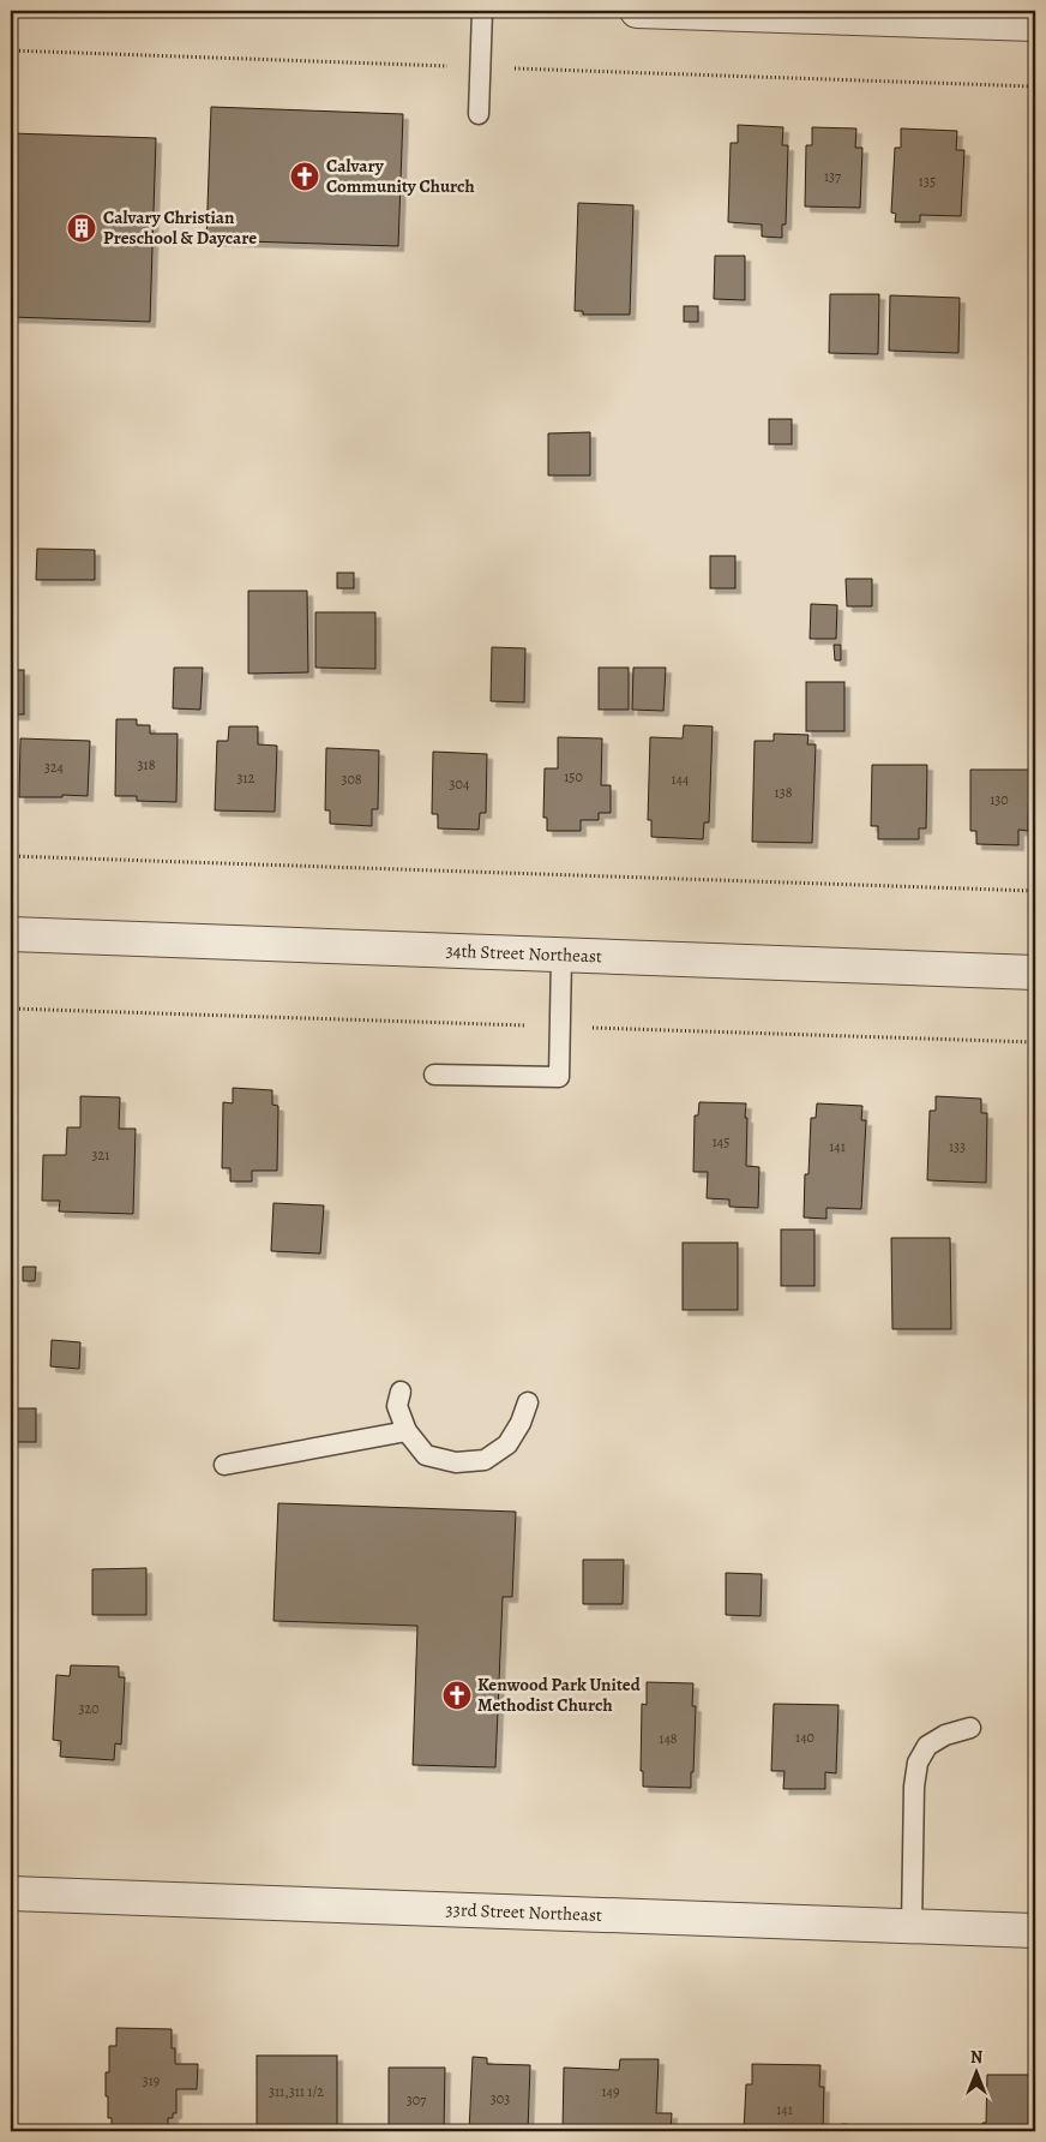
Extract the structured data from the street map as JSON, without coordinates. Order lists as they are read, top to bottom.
{
  "streets": {
    "street": ["34th Street Northeast", "33rd Street Northeast"]
  },
  "places": {
    "church": ["Calvary Community Church", "Kenwood Park United Methodist Church"],
    "building": ["Calvary Christian Preschool & Daycare"]
  },
  "house_numbers": [
    "137",
    "135",
    "318",
    "324",
    "150",
    "312",
    "308",
    "144",
    "304",
    "138",
    "130",
    "145",
    "141",
    "133",
    "321",
    "320",
    "140",
    "148",
    "319",
    "311,311 1/2",
    "149",
    "303",
    "307",
    "141"
  ],
  "north": "top"
}
